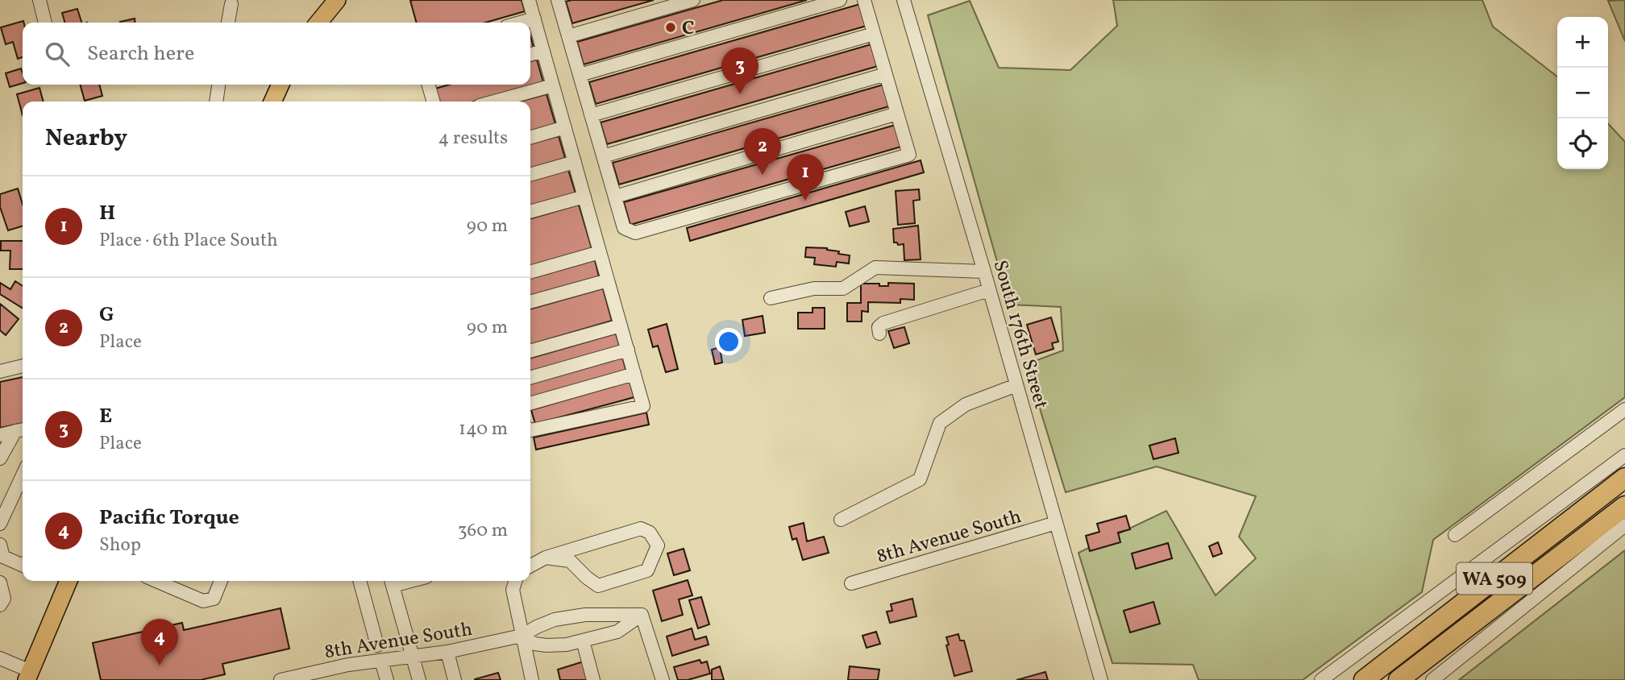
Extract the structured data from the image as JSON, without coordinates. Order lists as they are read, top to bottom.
{
  "streets": {
    "highway": ["WA 509"],
    "street": ["South 176th Street", "8th Avenue South"]
  },
  "crossings": [
    ["South 176th Street", "8th Avenue South"]
  ],
  "places": ["C"],
  "page": {
    "map_buttons": ["+", "−"],
    "search": "Search here",
    "pins": [
      "3",
      "2",
      "1",
      "4"
    ],
    "heading": ["Nearby", "4 results"],
    "list": [
      {
        "mark": "1",
        "name": "H",
        "note": "Place · 6th Place South",
        "value": "90 m"
      },
      {
        "mark": "2",
        "name": "G",
        "note": "Place",
        "value": "90 m"
      },
      {
        "mark": "3",
        "name": "E",
        "note": "Place",
        "value": "140 m"
      },
      {
        "mark": "4",
        "name": "Pacific Torque",
        "note": "Shop",
        "value": "360 m"
      }
    ]
  }
}
